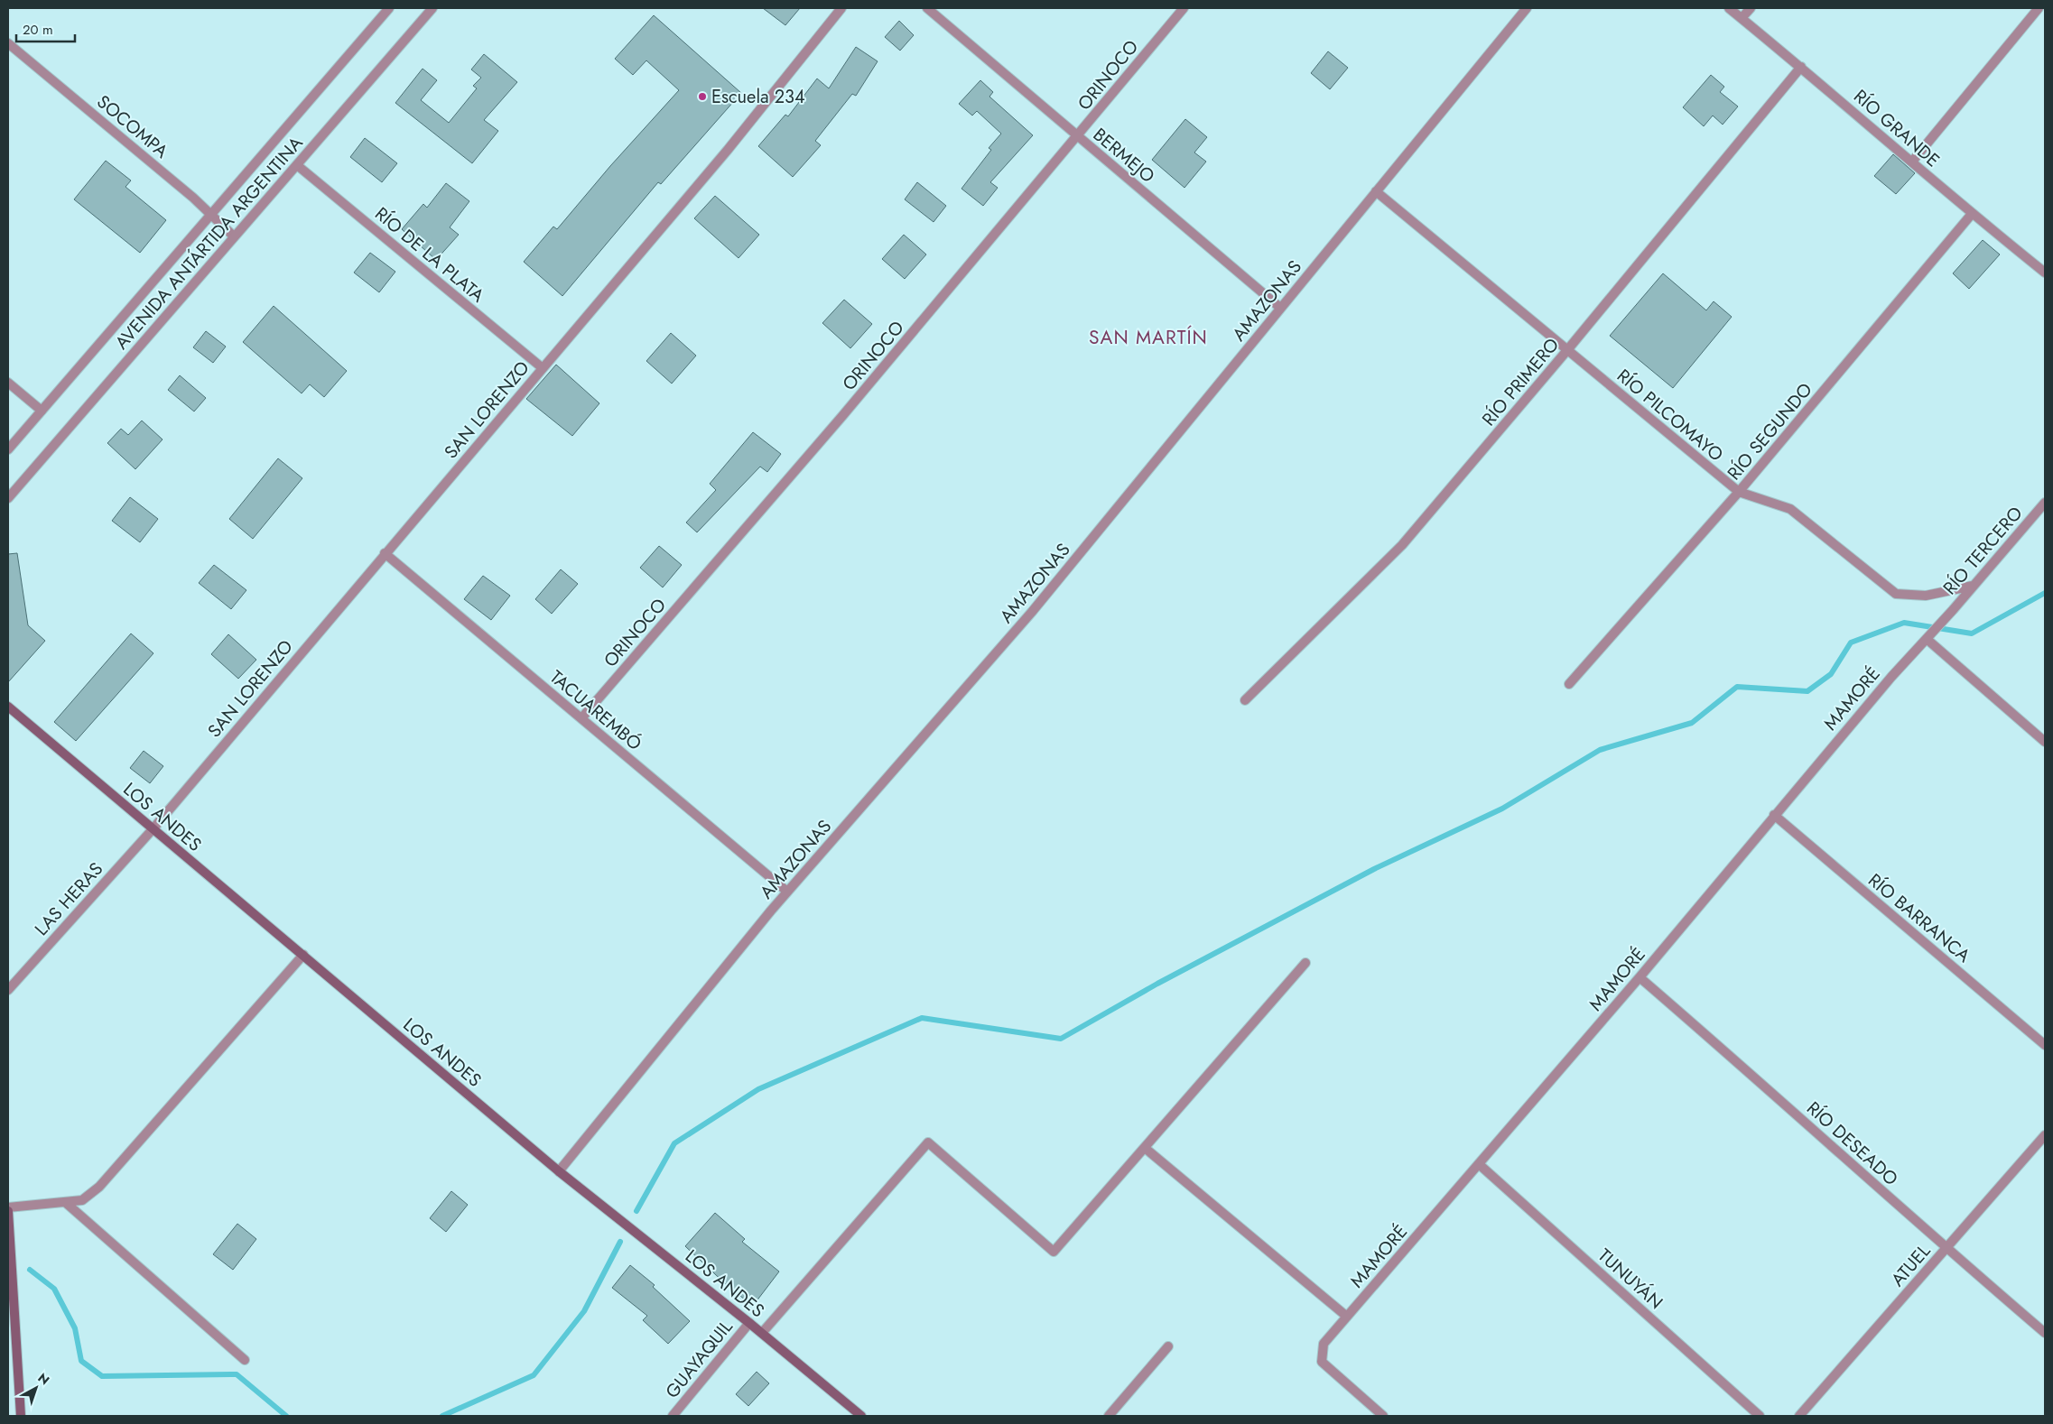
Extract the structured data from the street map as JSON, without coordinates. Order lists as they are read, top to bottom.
{
  "streets": {
    "main road": ["LOS ANDES"],
    "street": [
      "ORINOCO",
      "SOCOMPA",
      "RÍO GRANDE",
      "BERMEJO",
      "AVENIDA ANTÁRTIDA ARGENTINA",
      "RÍO DE LA PLATA",
      "AMAZONAS",
      "RÍO PRIMERO",
      "SAN LORENZO",
      "RÍO PILCOMAYO",
      "RÍO SEGUNDO",
      "RÍO TERCERO",
      "MAMORÉ",
      "TACUAREMBÓ",
      "LAS HERAS",
      "RÍO BARRANCA",
      "RÍO DESEADO",
      "ATUEL",
      "TUNUYÁN",
      "GUAYAQUIL"
    ]
  },
  "crossings": [
    ["ORINOCO", "BERMEJO"],
    ["ORINOCO", "TACUAREMBÓ"],
    ["SOCOMPA", "AVENIDA ANTÁRTIDA ARGENTINA"],
    ["RÍO GRANDE", "RÍO PRIMERO"],
    ["RÍO GRANDE", "RÍO SEGUNDO"],
    ["BERMEJO", "AMAZONAS"],
    ["AVENIDA ANTÁRTIDA ARGENTINA", "RÍO DE LA PLATA"],
    ["RÍO DE LA PLATA", "SAN LORENZO"],
    ["AMAZONAS", "RÍO PILCOMAYO"],
    ["AMAZONAS", "TACUAREMBÓ"],
    ["AMAZONAS", "LOS ANDES"],
    ["RÍO PRIMERO", "RÍO PILCOMAYO"],
    ["SAN LORENZO", "TACUAREMBÓ"],
    ["SAN LORENZO", "LOS ANDES"],
    ["SAN LORENZO", "LAS HERAS"],
    ["RÍO PILCOMAYO", "RÍO SEGUNDO"],
    ["RÍO PILCOMAYO", "RÍO TERCERO"],
    ["RÍO TERCERO", "MAMORÉ"],
    ["MAMORÉ", "RÍO BARRANCA"],
    ["MAMORÉ", "RÍO DESEADO"],
    ["MAMORÉ", "TUNUYÁN"],
    ["LOS ANDES", "LAS HERAS"],
    ["LOS ANDES", "GUAYAQUIL"],
    ["RÍO DESEADO", "ATUEL"]
  ],
  "districts": ["SAN MARTÍN"],
  "places": ["Escuela 234"],
  "scale_bar": "20 m",
  "north": "top right"
}
